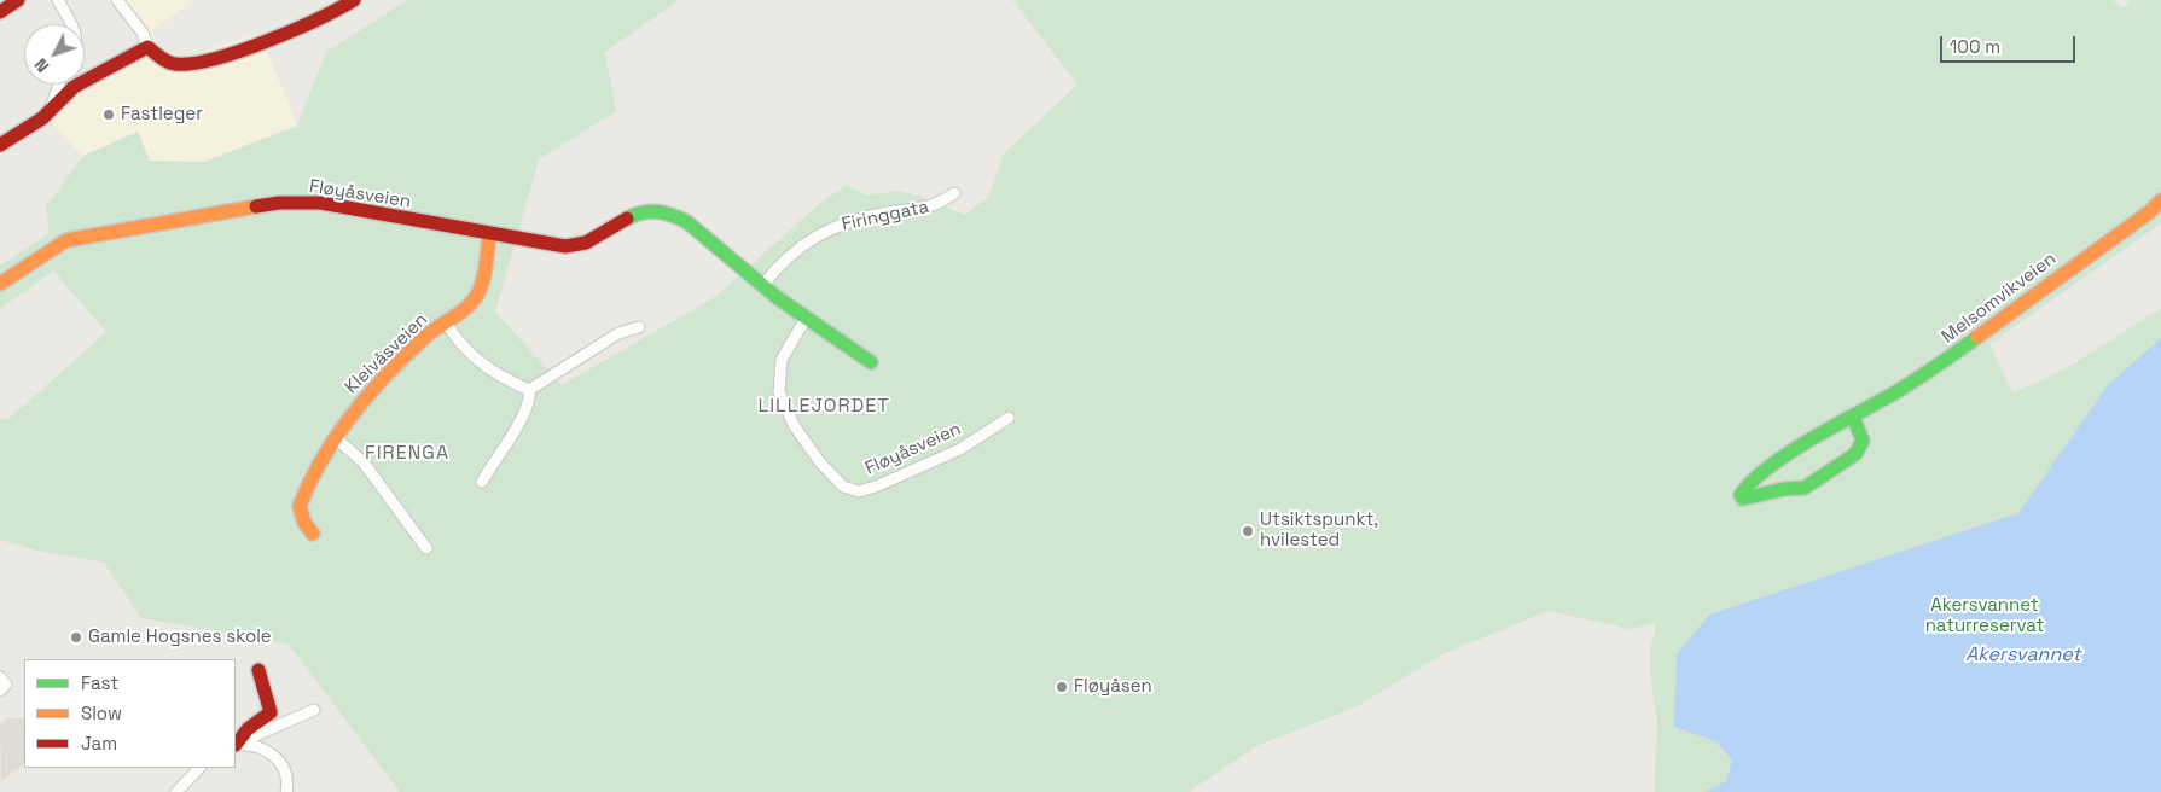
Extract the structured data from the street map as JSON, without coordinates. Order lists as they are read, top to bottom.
{
  "streets": {
    "street": [
      "Fløyåsveien",
      "Firinggata",
      "Melsomvikveien",
      "Kleivåsveien"
    ]
  },
  "crossings": [
    ["Fløyåsveien", "Firinggata"],
    ["Fløyåsveien", "Kleivåsveien"]
  ],
  "districts": ["LILLEJORDET", "FIRENGA"],
  "water": ["Akersvannet"],
  "parks": ["Akersvannet naturreservat"],
  "places": [
    "Fastleger",
    "Utsiktspunkt, hvilested",
    "Gamle Hogsnes skole",
    "Fløyåsen"
  ],
  "legend": ["Fast", "Slow", "Jam"],
  "scale_bar": "100 m",
  "north": "bottom left"
}
